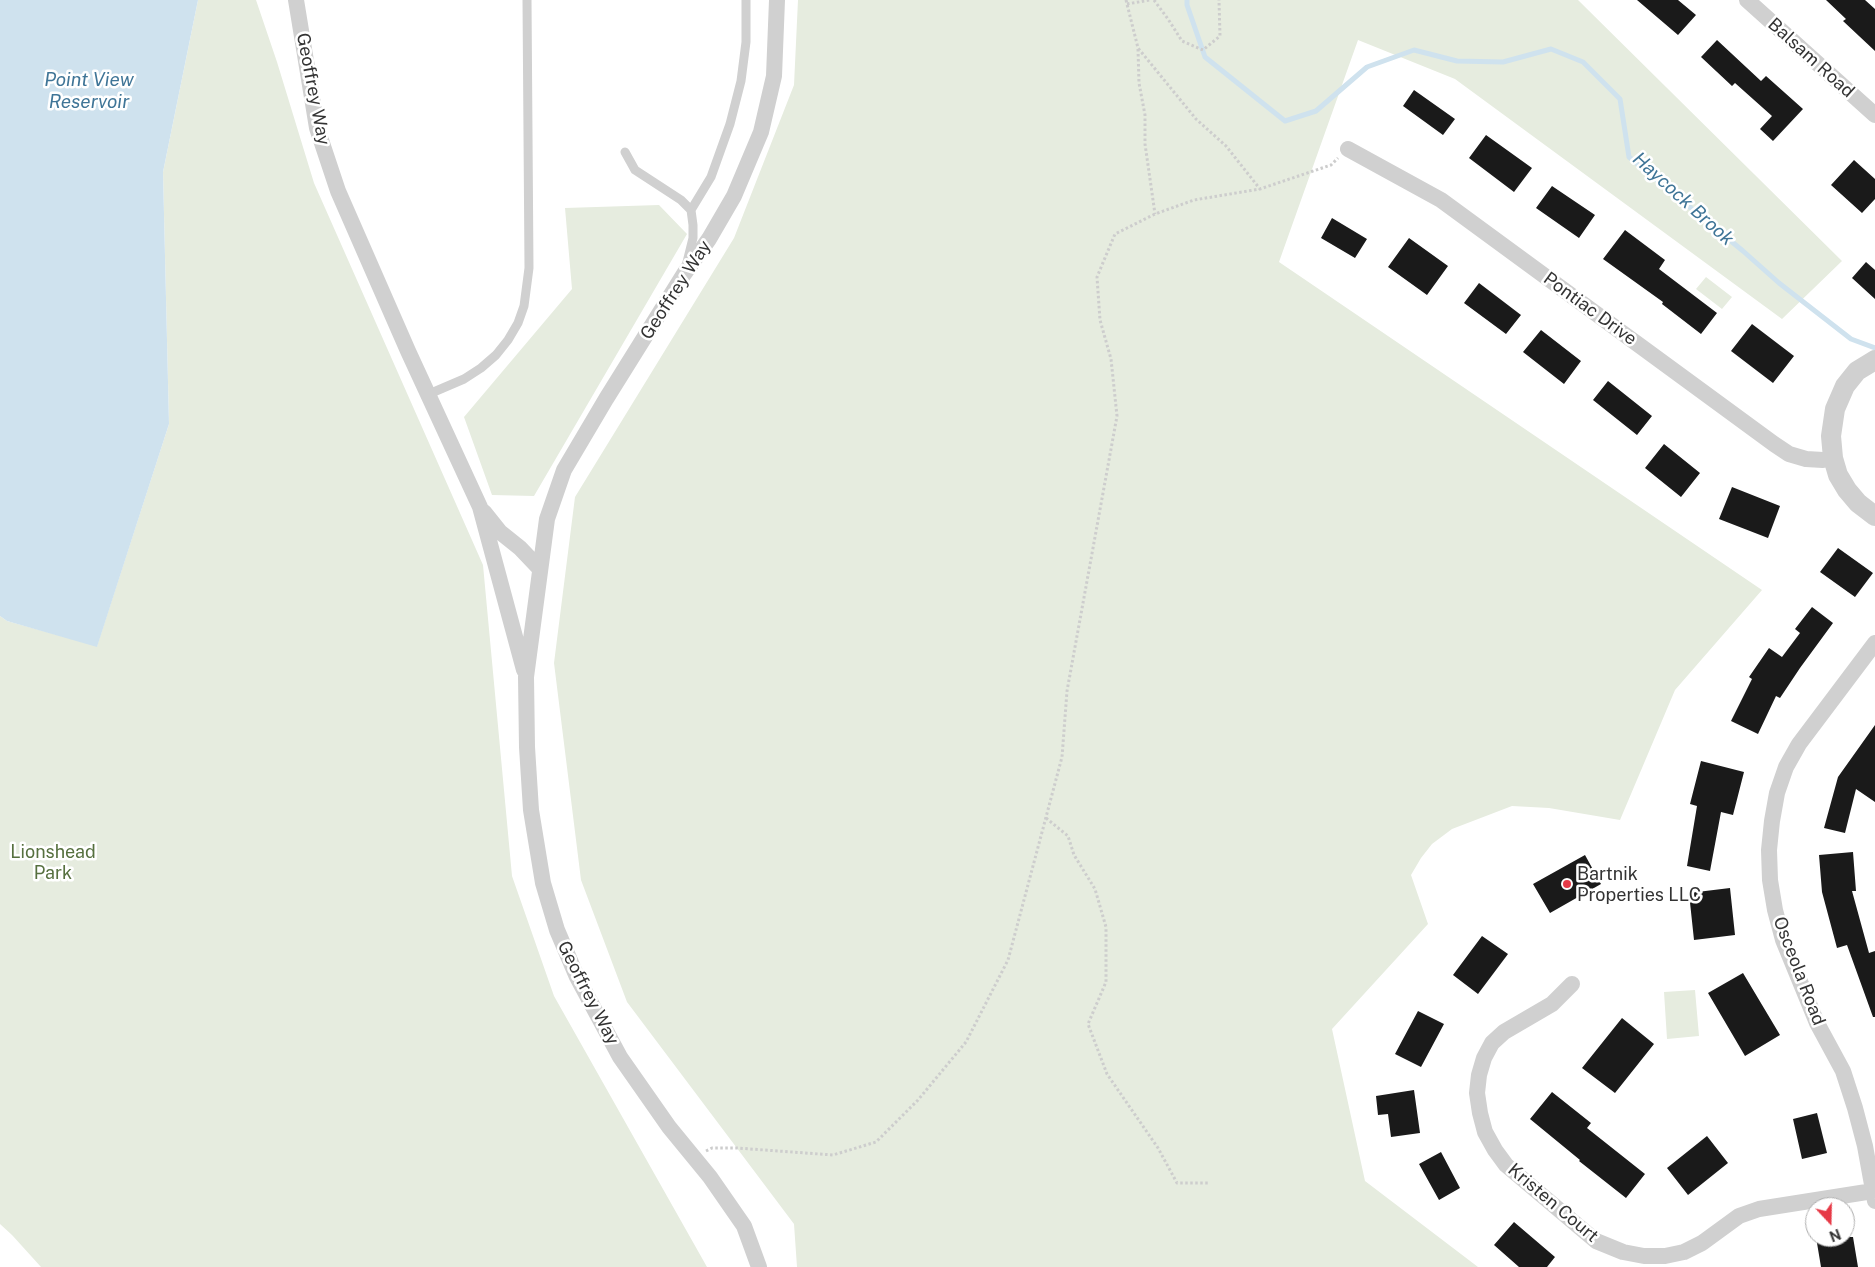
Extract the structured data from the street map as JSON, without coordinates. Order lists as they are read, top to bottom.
{
  "streets": {
    "street": [
      "Balsam Road",
      "Geoffrey Way",
      "Pontiac Drive",
      "Osceola Road",
      "Kristen Court"
    ]
  },
  "crossings": [
    ["Osceola Road", "Kristen Court"]
  ],
  "water": ["Point View Reservoir", "Haycock Brook"],
  "parks": ["Lionshead Park"],
  "places": ["Bartnik Properties LLC"],
  "north": "bottom"
}
